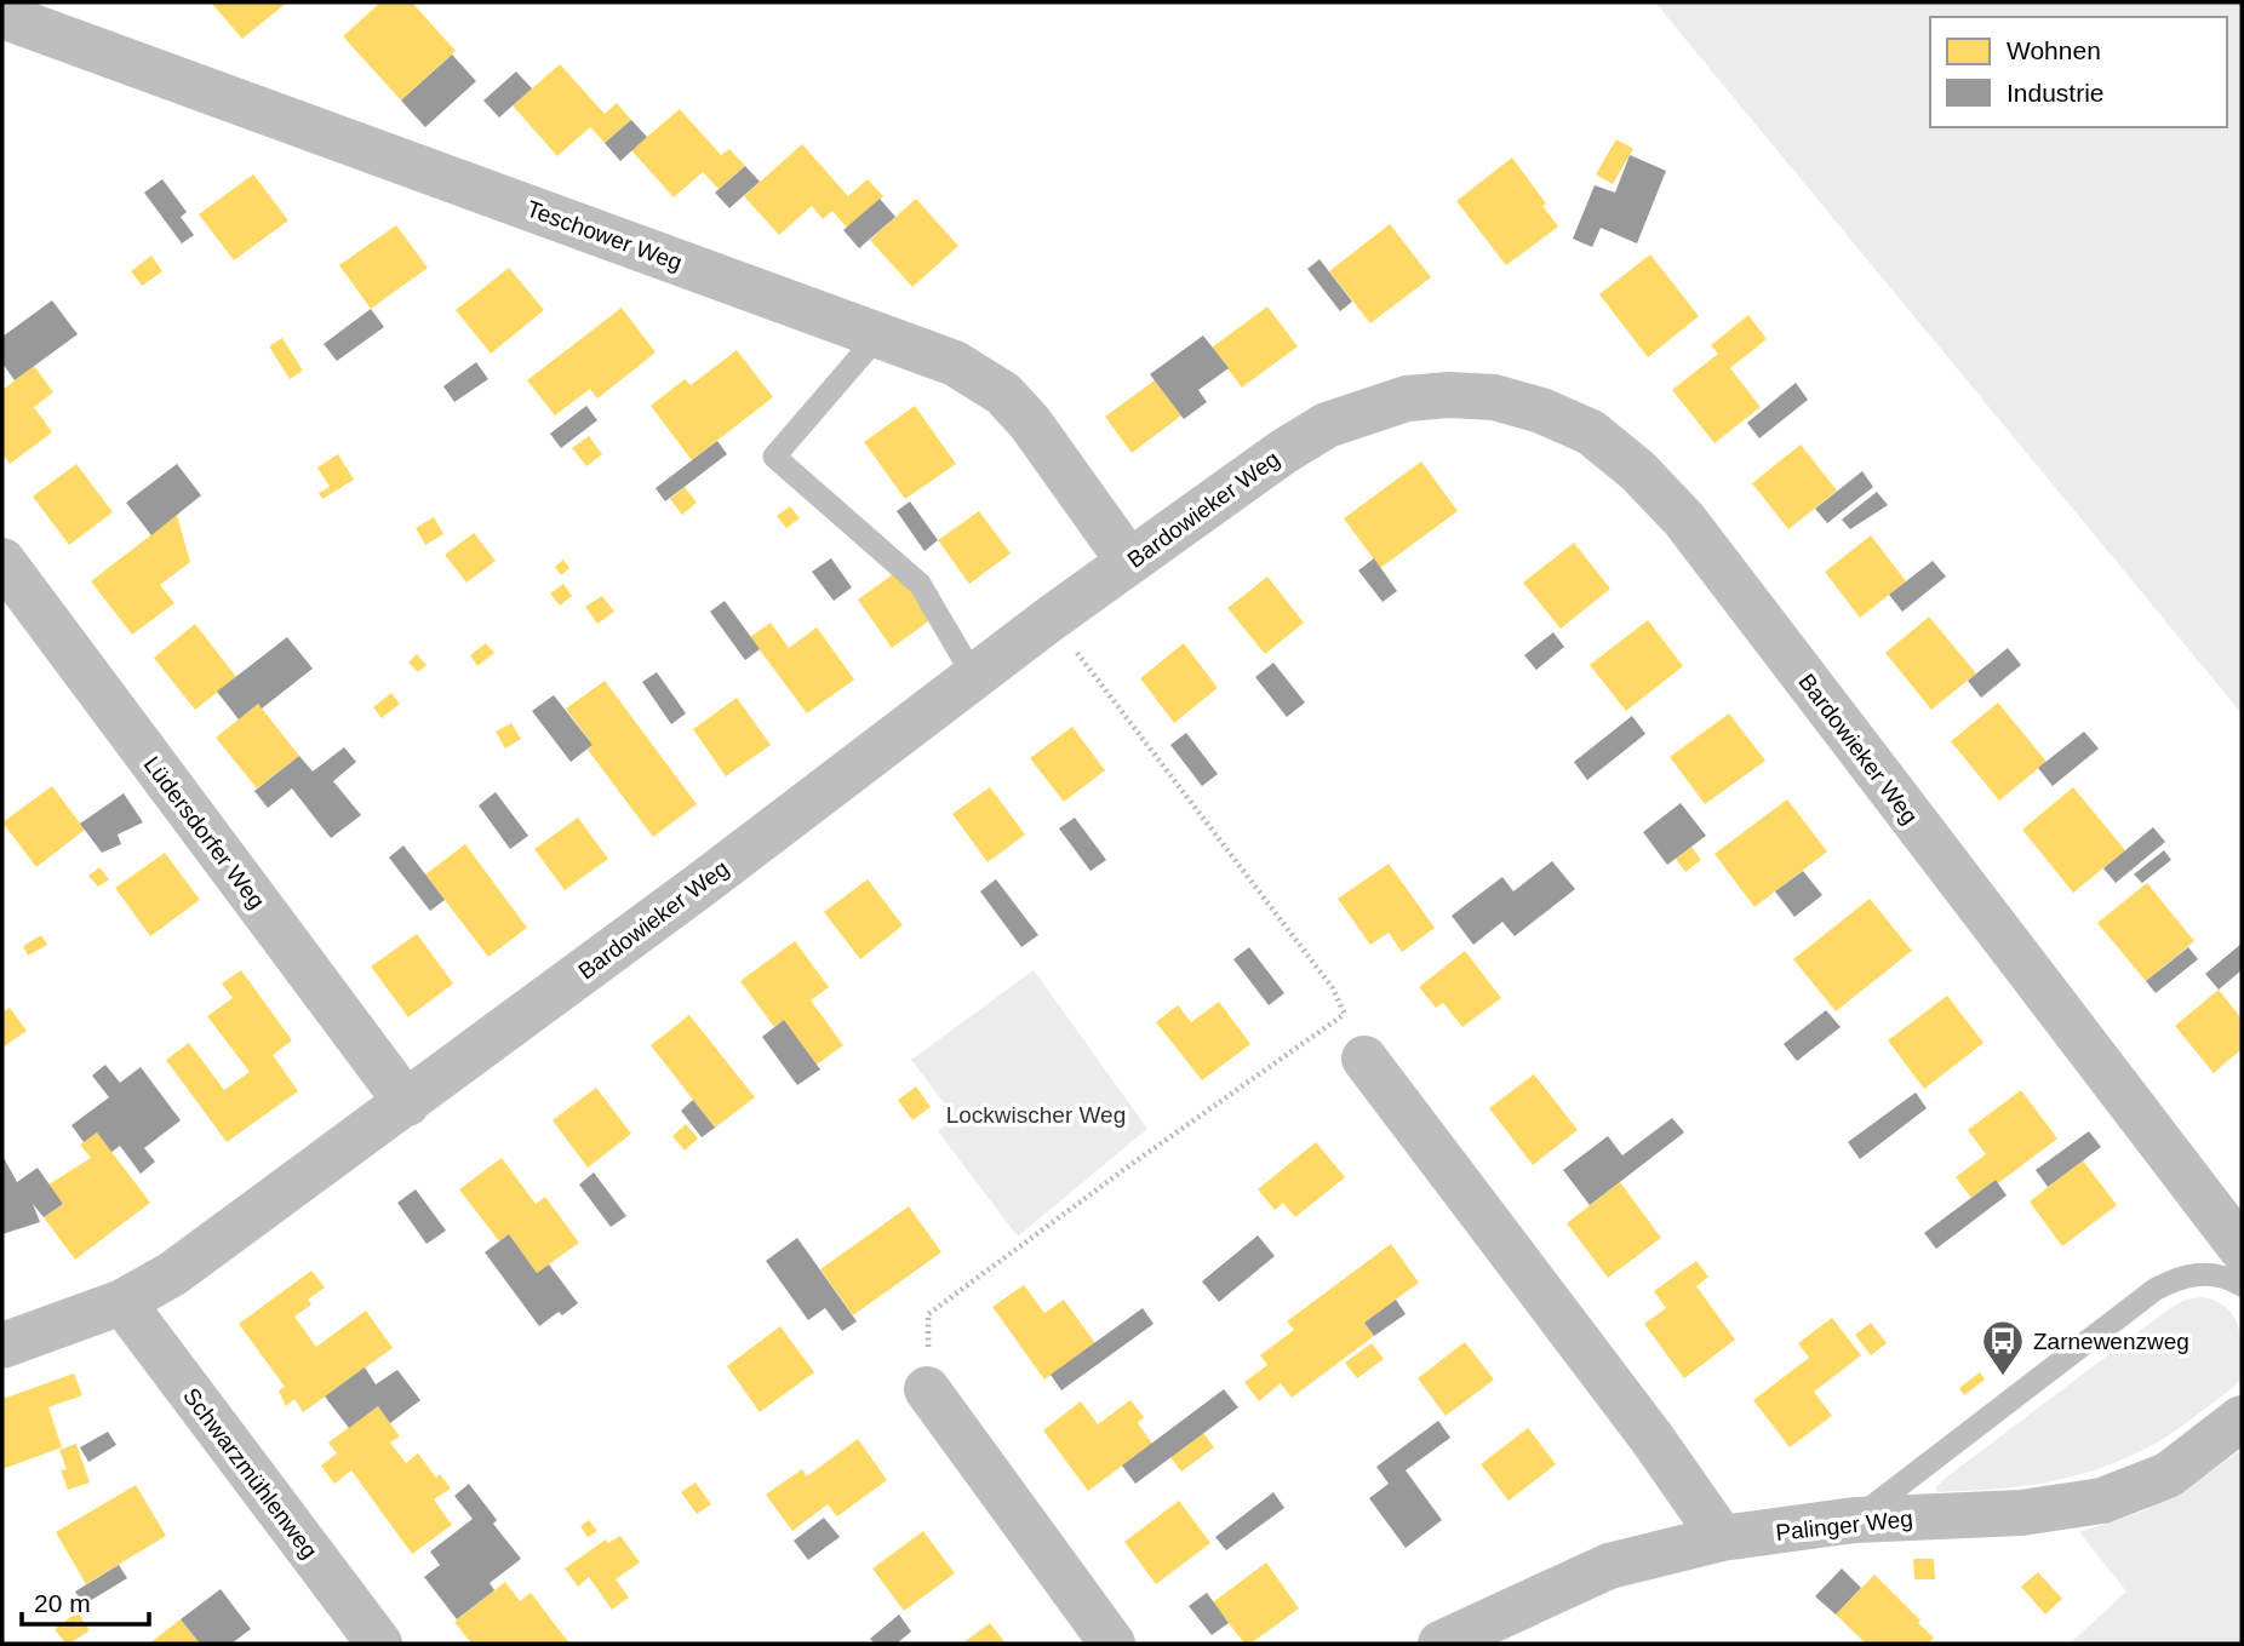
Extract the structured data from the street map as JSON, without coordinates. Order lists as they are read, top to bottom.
{
  "streets": {
    "street": [
      "Teschower Weg",
      "Bardowieker Weg",
      "Lüdersdorfer Weg",
      "Schwarzmühlenweg",
      "Palinger Weg"
    ]
  },
  "crossings": [
    ["Teschower Weg", "Bardowieker Weg"],
    ["Bardowieker Weg", "Lüdersdorfer Weg"],
    ["Bardowieker Weg", "Schwarzmühlenweg"]
  ],
  "parks": ["Lockwischer Weg"],
  "places": {
    "bus stop": ["Zarnewenzweg"]
  },
  "legend": ["Wohnen", "Industrie"],
  "scale_bar": "20 m"
}
